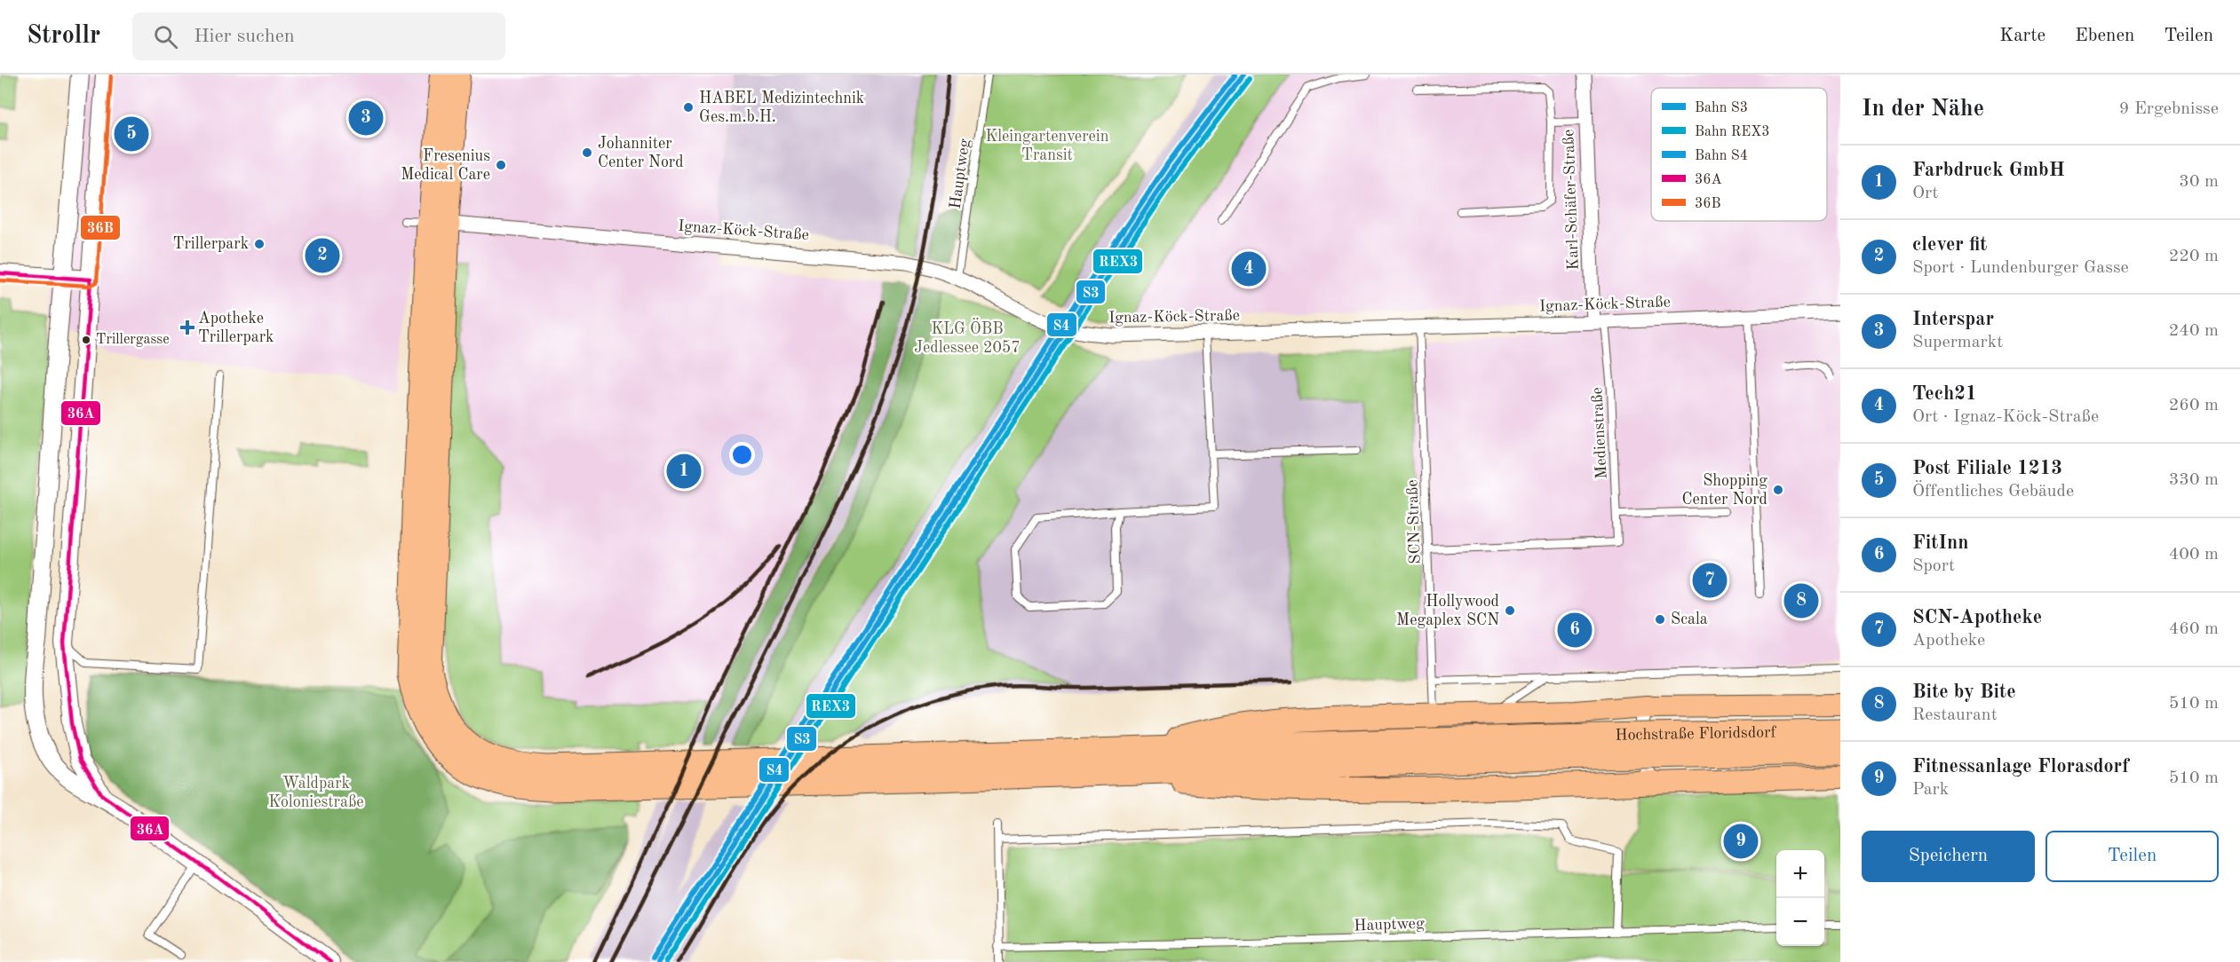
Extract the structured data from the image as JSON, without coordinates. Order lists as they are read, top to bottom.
{
  "streets": {
    "highway": ["Hochstraße Floridsdorf"],
    "street": ["Karl-Schäfer-Straße", "Ignaz-Köck-Straße"],
    "lane": ["Hauptweg", "Medienstraße", "SCN-Straße"]
  },
  "crossings": [
    ["Hauptweg", "Ignaz-Köck-Straße"],
    ["Karl-Schäfer-Straße", "Ignaz-Köck-Straße"],
    ["Karl-Schäfer-Straße", "Medienstraße"],
    ["Ignaz-Köck-Straße", "Medienstraße"],
    ["Ignaz-Köck-Straße", "SCN-Straße"],
    ["Medienstraße", "SCN-Straße"]
  ],
  "parks": ["Kleingartenverein Transit", "KLG ÖBB Jedlessee 2057", "Waldpark Koloniestraße"],
  "places": {
    "other": [
      "HABEL Medizintechnik Ges.m.b.H.",
      "Johanniter Center Nord",
      "Fresenius Medical Care",
      "Trillerpark",
      "Trillergasse",
      "Shopping Center Nord",
      "Hollywood Megaplex SCN",
      "Scala"
    ],
    "health": ["Apotheke Trillerpark"]
  },
  "lines": [
    "rail line S3",
    "rail line S4",
    "transit line 36B",
    "rail line REX3",
    "transit line 36A"
  ],
  "legend": [
    "Bahn S3",
    "Bahn REX3",
    "Bahn S4",
    "36A",
    "36B"
  ],
  "page": {
    "header": "Strollr",
    "search": "Hier suchen",
    "nav": ["Karte", "Ebenen", "Teilen"],
    "heading": ["In der Nähe", "9 Ergebnisse"],
    "pins": [
      "3",
      "5",
      "2",
      "4",
      "1",
      "7",
      "8",
      "6",
      "9"
    ],
    "list": [
      {
        "mark": "1",
        "name": "Farbdruck GmbH",
        "note": "Ort",
        "value": "30 m"
      },
      {
        "mark": "2",
        "name": "clever fit",
        "note": "Sport · Lundenburger Gasse",
        "value": "220 m"
      },
      {
        "mark": "3",
        "name": "Interspar",
        "note": "Supermarkt",
        "value": "240 m"
      },
      {
        "mark": "4",
        "name": "Tech21",
        "note": "Ort · Ignaz-Köck-Straße",
        "value": "260 m"
      },
      {
        "mark": "5",
        "name": "Post Filiale 1213",
        "note": "Öffentliches Gebäude",
        "value": "330 m"
      },
      {
        "mark": "6",
        "name": "FitInn",
        "note": "Sport",
        "value": "400 m"
      },
      {
        "mark": "7",
        "name": "SCN-Apotheke",
        "note": "Apotheke",
        "value": "460 m"
      },
      {
        "mark": "8",
        "name": "Bite by Bite",
        "note": "Restaurant",
        "value": "510 m"
      },
      {
        "mark": "9",
        "name": "Fitnessanlage Florasdorf",
        "note": "Park",
        "value": "510 m"
      }
    ],
    "buttons": ["Speichern", "Teilen"],
    "map_buttons": ["+", "−"]
  }
}
